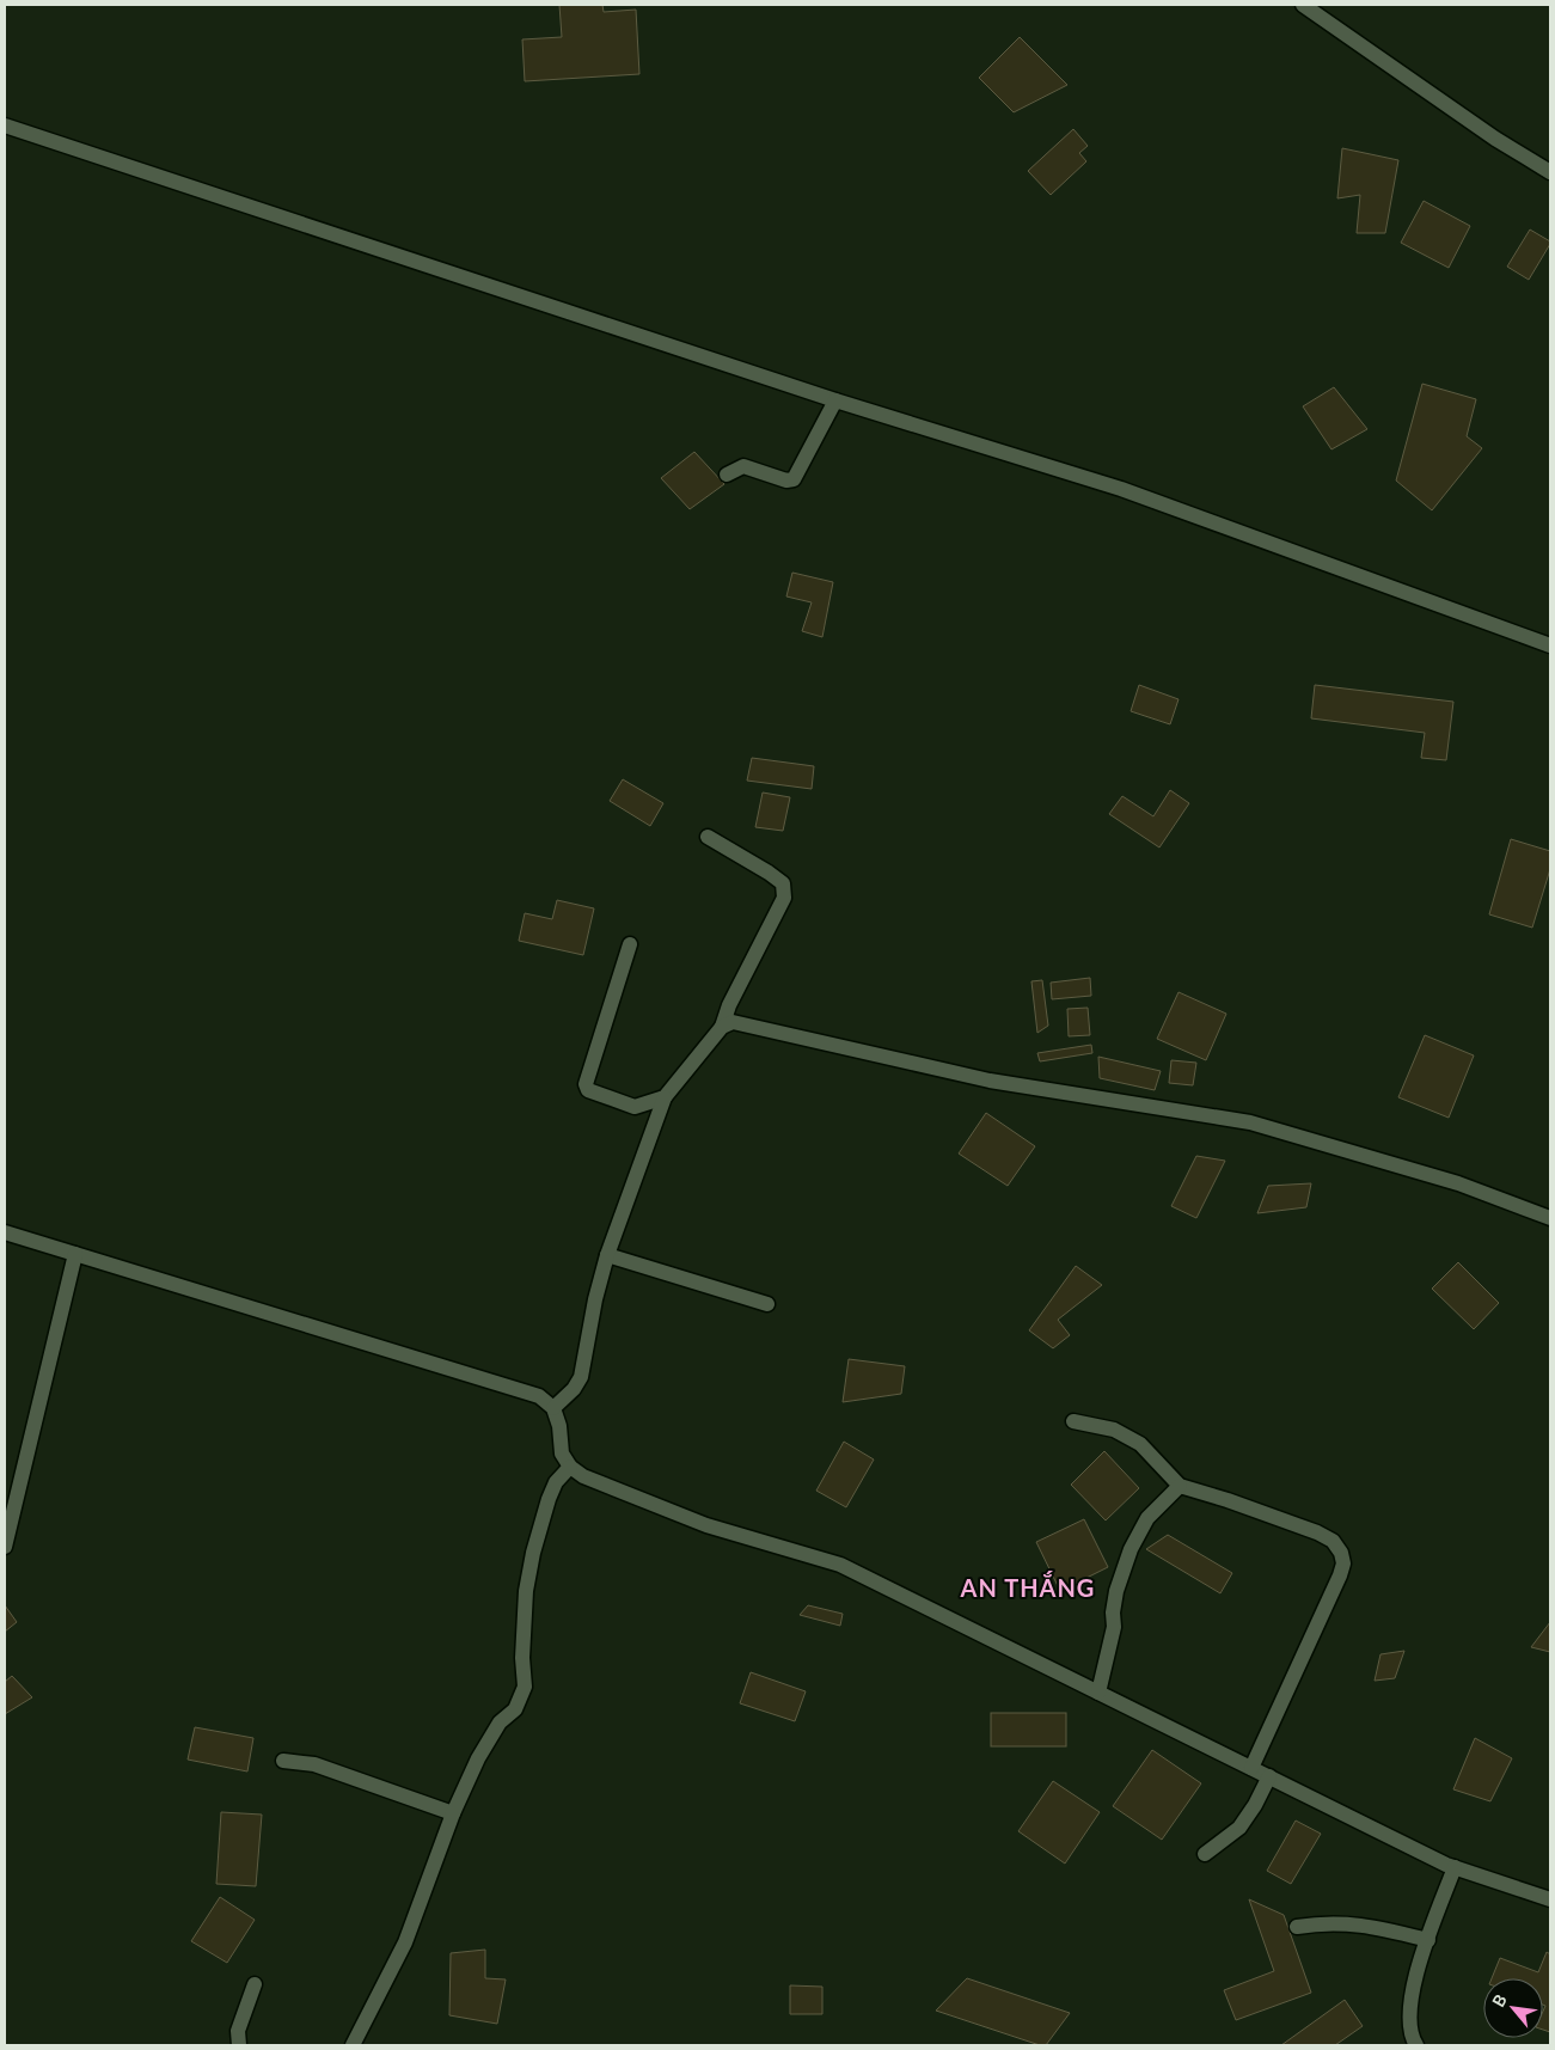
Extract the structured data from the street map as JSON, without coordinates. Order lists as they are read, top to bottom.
{
  "districts": ["AN THẮNG"],
  "north": "top left"
}
